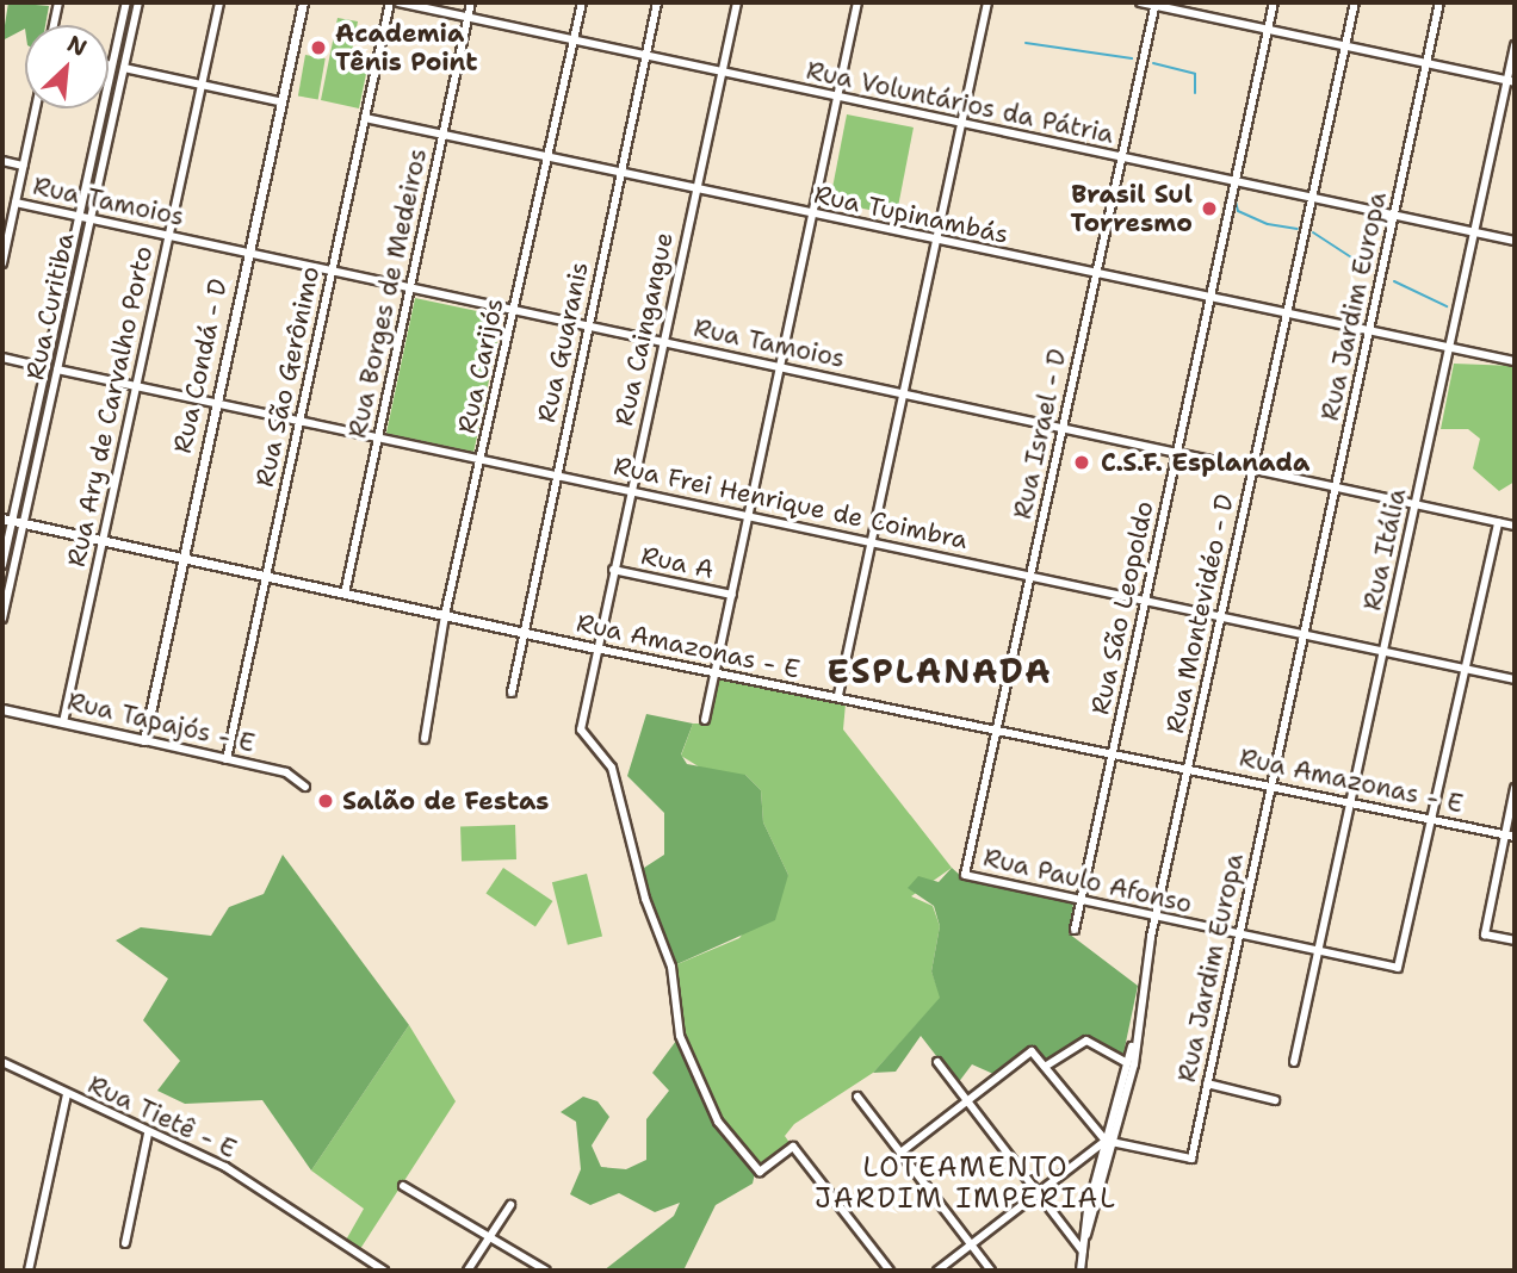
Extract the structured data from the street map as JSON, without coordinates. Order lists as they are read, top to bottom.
{
  "streets": {
    "street": [
      "Rua Voluntários da Pátria",
      "Rua Tamoios",
      "Rua Tupinambás",
      "Rua Borges de Medeiros",
      "Rua Curitiba",
      "Rua Jardim Europa",
      "Rua Caingangue",
      "Rua Guaranis",
      "Rua Condá - D",
      "Rua Carijós",
      "Rua São Gerônimo",
      "Rua Ary de Carvalho Porto",
      "Rua Israel - D",
      "Rua Frei Henrique de Coimbra",
      "Rua Itália",
      "Rua A",
      "Rua São Leopoldo",
      "Rua Montevidéo - D",
      "Rua Amazonas - E",
      "Rua Tapajós - E",
      "Rua Paulo Afonso",
      "Rua Tietê - E"
    ]
  },
  "crossings": [
    ["Rua Voluntários da Pátria", "Rua Borges de Medeiros"],
    ["Rua Voluntários da Pátria", "Rua Jardim Europa"],
    ["Rua Voluntários da Pátria", "Rua Caingangue"],
    ["Rua Voluntários da Pátria", "Rua Guaranis"],
    ["Rua Voluntários da Pátria", "Rua Carijós"],
    ["Rua Voluntários da Pátria", "Rua Israel - D"],
    ["Rua Voluntários da Pátria", "Rua Itália"],
    ["Rua Voluntários da Pátria", "Rua São Leopoldo"],
    ["Rua Voluntários da Pátria", "Rua Montevidéo - D"],
    ["Rua Tamoios", "Rua Borges de Medeiros"],
    ["Rua Tamoios", "Rua Curitiba"],
    ["Rua Tamoios", "Rua Jardim Europa"],
    ["Rua Tamoios", "Rua Caingangue"],
    ["Rua Tamoios", "Rua Guaranis"],
    ["Rua Tamoios", "Rua Condá - D"],
    ["Rua Tamoios", "Rua Carijós"],
    ["Rua Tamoios", "Rua São Gerônimo"],
    ["Rua Tamoios", "Rua Ary de Carvalho Porto"],
    ["Rua Tamoios", "Rua Israel - D"],
    ["Rua Tamoios", "Rua Itália"],
    ["Rua Tamoios", "Rua São Leopoldo"],
    ["Rua Tamoios", "Rua Montevidéo - D"],
    ["Rua Tupinambás", "Rua Borges de Medeiros"],
    ["Rua Tupinambás", "Rua Jardim Europa"],
    ["Rua Tupinambás", "Rua Caingangue"],
    ["Rua Tupinambás", "Rua Guaranis"],
    ["Rua Tupinambás", "Rua Carijós"],
    ["Rua Tupinambás", "Rua São Gerônimo"],
    ["Rua Tupinambás", "Rua Israel - D"],
    ["Rua Tupinambás", "Rua Itália"],
    ["Rua Tupinambás", "Rua São Leopoldo"],
    ["Rua Tupinambás", "Rua Montevidéo - D"],
    ["Rua Borges de Medeiros", "Rua Frei Henrique de Coimbra"],
    ["Rua Borges de Medeiros", "Rua Amazonas - E"],
    ["Rua Curitiba", "Rua Frei Henrique de Coimbra"],
    ["Rua Curitiba", "Rua Amazonas - E"],
    ["Rua Jardim Europa", "Rua Frei Henrique de Coimbra"],
    ["Rua Jardim Europa", "Rua Montevidéo - D"],
    ["Rua Jardim Europa", "Rua Amazonas - E"],
    ["Rua Jardim Europa", "Rua Paulo Afonso"],
    ["Rua Caingangue", "Rua Frei Henrique de Coimbra"],
    ["Rua Caingangue", "Rua A"],
    ["Rua Caingangue", "Rua Amazonas - E"],
    ["Rua Guaranis", "Rua Frei Henrique de Coimbra"],
    ["Rua Guaranis", "Rua Amazonas - E"],
    ["Rua Condá - D", "Rua Frei Henrique de Coimbra"],
    ["Rua Condá - D", "Rua Amazonas - E"],
    ["Rua Condá - D", "Rua Tapajós - E"],
    ["Rua Carijós", "Rua Frei Henrique de Coimbra"],
    ["Rua Carijós", "Rua Amazonas - E"],
    ["Rua São Gerônimo", "Rua Frei Henrique de Coimbra"],
    ["Rua São Gerônimo", "Rua Amazonas - E"],
    ["Rua São Gerônimo", "Rua Tapajós - E"],
    ["Rua Ary de Carvalho Porto", "Rua Frei Henrique de Coimbra"],
    ["Rua Ary de Carvalho Porto", "Rua Amazonas - E"],
    ["Rua Ary de Carvalho Porto", "Rua Tapajós - E"],
    ["Rua Israel - D", "Rua Frei Henrique de Coimbra"],
    ["Rua Israel - D", "Rua Amazonas - E"],
    ["Rua Israel - D", "Rua Paulo Afonso"],
    ["Rua Frei Henrique de Coimbra", "Rua Itália"],
    ["Rua Frei Henrique de Coimbra", "Rua São Leopoldo"],
    ["Rua Frei Henrique de Coimbra", "Rua Montevidéo - D"],
    ["Rua Itália", "Rua Amazonas - E"],
    ["Rua Itália", "Rua Paulo Afonso"],
    ["Rua São Leopoldo", "Rua Amazonas - E"],
    ["Rua São Leopoldo", "Rua Paulo Afonso"],
    ["Rua Montevidéo - D", "Rua Amazonas - E"],
    ["Rua Montevidéo - D", "Rua Paulo Afonso"],
    ["Rua Amazonas - E", "Rua Paulo Afonso"]
  ],
  "districts": ["ESPLANADA", "LOTEAMENTO JARDIM IMPERIAL"],
  "places": [
    "Academia Tênis Point",
    "Brasil Sul Torresmo",
    "C.S.F. Esplanada",
    "Salão de Festas"
  ],
  "north": "top right"
}
